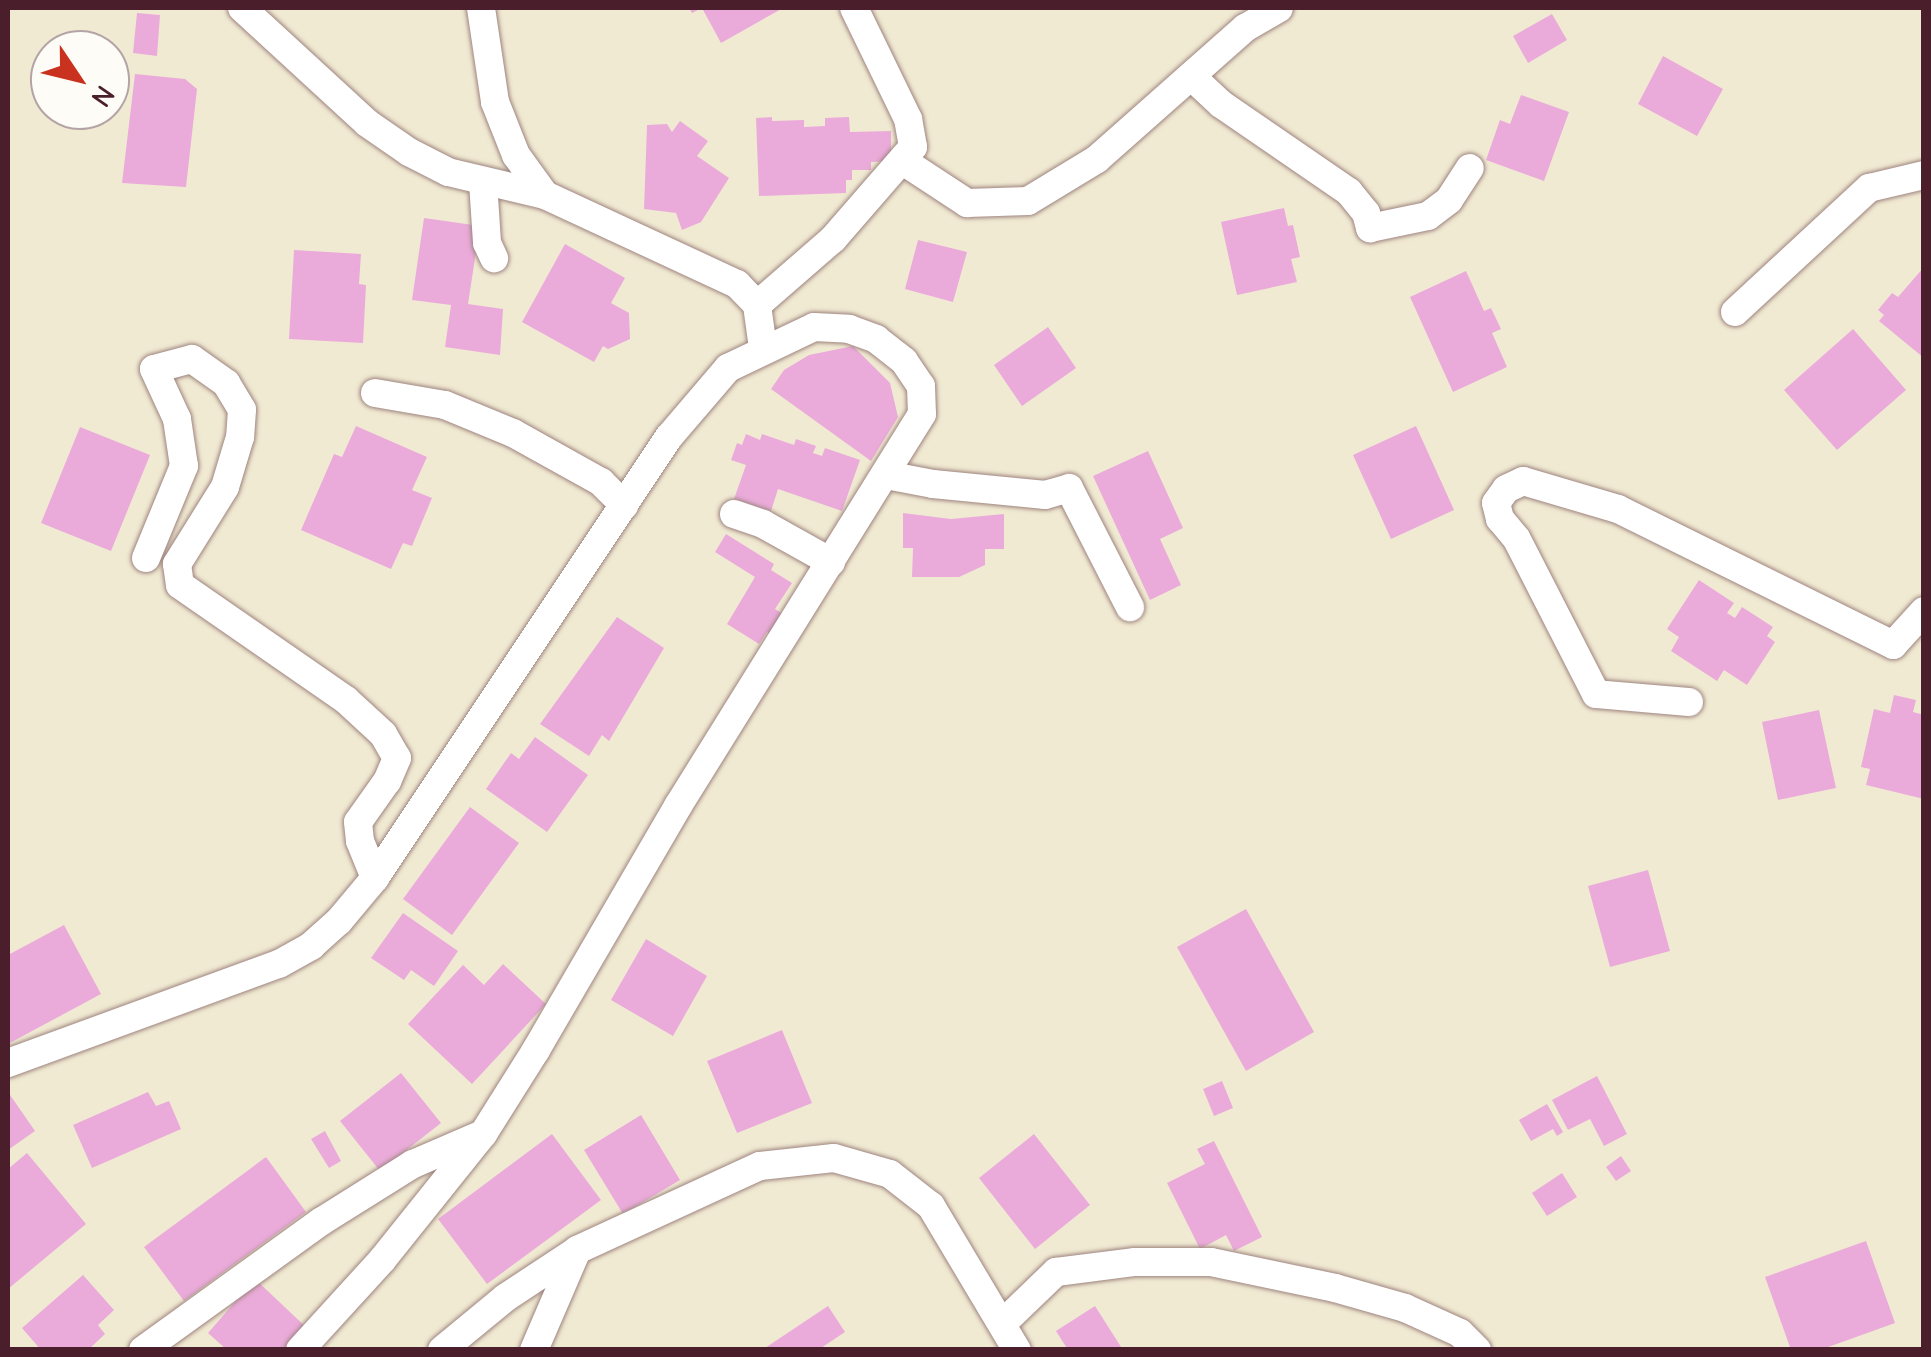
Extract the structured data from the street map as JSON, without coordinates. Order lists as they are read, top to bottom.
{
  "north": "bottom right"
}
